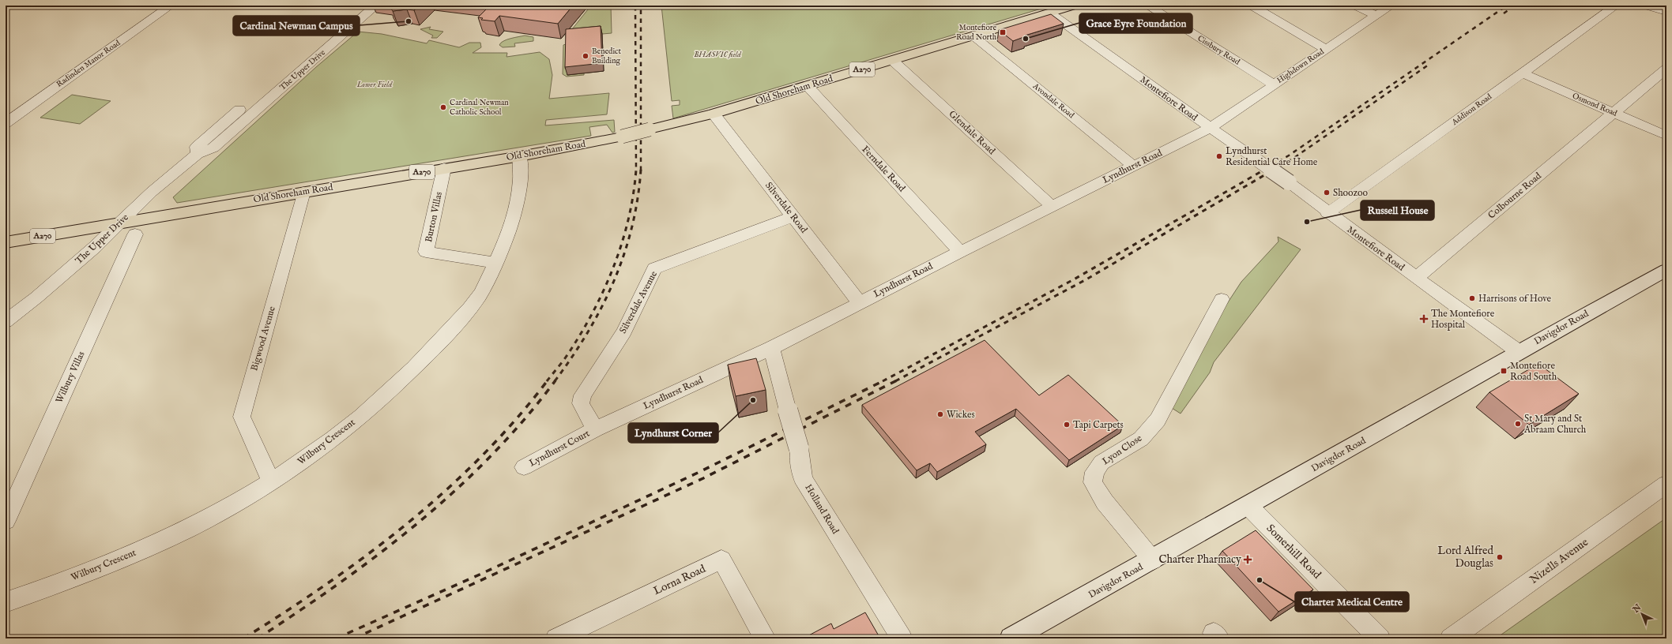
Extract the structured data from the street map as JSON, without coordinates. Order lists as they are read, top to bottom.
{
  "streets": {
    "main road": ["A270", "Old Shoreham Road", "Davigdor Road"],
    "street": [
      "Cissbury Road",
      "Radinden Manor Road",
      "Highdown Road",
      "The Upper Drive",
      "Montefiore Road",
      "Avondale Road",
      "Osmond Road",
      "Addison Road",
      "Glendale Road",
      "Lyndhurst Road",
      "Ferndale Road",
      "Colbourne Road",
      "Silverdale Road",
      "Burton Villas",
      "Silverdale Avenue",
      "Bigwood Avenue",
      "Wilbury Villas",
      "Wilbury Crescent",
      "Lyndhurst Court",
      "Lyon Close",
      "Holland Road",
      "Somerhill Road",
      "Nizells Avenue",
      "Lorna Road"
    ]
  },
  "crossings": [
    ["Cissbury Road", "Highdown Road"],
    ["Highdown Road", "Montefiore Road"],
    ["Highdown Road", "Lyndhurst Road"],
    ["The Upper Drive", "Old Shoreham Road"],
    ["Old Shoreham Road", "Montefiore Road"],
    ["Old Shoreham Road", "Avondale Road"],
    ["Old Shoreham Road", "Glendale Road"],
    ["Old Shoreham Road", "Ferndale Road"],
    ["Old Shoreham Road", "Silverdale Road"],
    ["Old Shoreham Road", "Burton Villas"],
    ["Old Shoreham Road", "Bigwood Avenue"],
    ["Old Shoreham Road", "Wilbury Crescent"],
    ["Montefiore Road", "Addison Road"],
    ["Montefiore Road", "Lyndhurst Road"],
    ["Montefiore Road", "Colbourne Road"],
    ["Montefiore Road", "Davigdor Road"],
    ["Avondale Road", "Lyndhurst Road"],
    ["Osmond Road", "Addison Road"],
    ["Osmond Road", "Colbourne Road"],
    ["Glendale Road", "Lyndhurst Road"],
    ["Lyndhurst Road", "Ferndale Road"],
    ["Lyndhurst Road", "Silverdale Road"],
    ["Lyndhurst Road", "Silverdale Avenue"],
    ["Lyndhurst Road", "Lyndhurst Court"],
    ["Lyndhurst Road", "Holland Road"],
    ["Silverdale Road", "Silverdale Avenue"],
    ["Burton Villas", "Wilbury Crescent"],
    ["Silverdale Avenue", "Lyndhurst Court"],
    ["Davigdor Road", "Lyon Close"],
    ["Davigdor Road", "Somerhill Road"],
    ["Bigwood Avenue", "Wilbury Crescent"]
  ],
  "parks": ["BHASVIC field", "Lower Field"],
  "places": {
    "other": [
      "Cardinal Newman Campus",
      "Grace Eyre Foundation",
      "Benedict Building",
      "Cardinal Newman Catholic School",
      "Lyndhurst Residential Care Home",
      "Shoozoo",
      "Russell House",
      "Harrisons of Hove",
      "Lyndhurst Corner",
      "Wickes",
      "St Mary and St Abraam Church",
      "Tapi Carpets",
      "Lord Alfred Douglas",
      "Charter Medical Centre"
    ],
    "transit": ["Montefiore Road North", "Montefiore Road South"],
    "health": ["The Montefiore Hospital", "Charter Pharmacy"]
  },
  "north": "top left"
}
